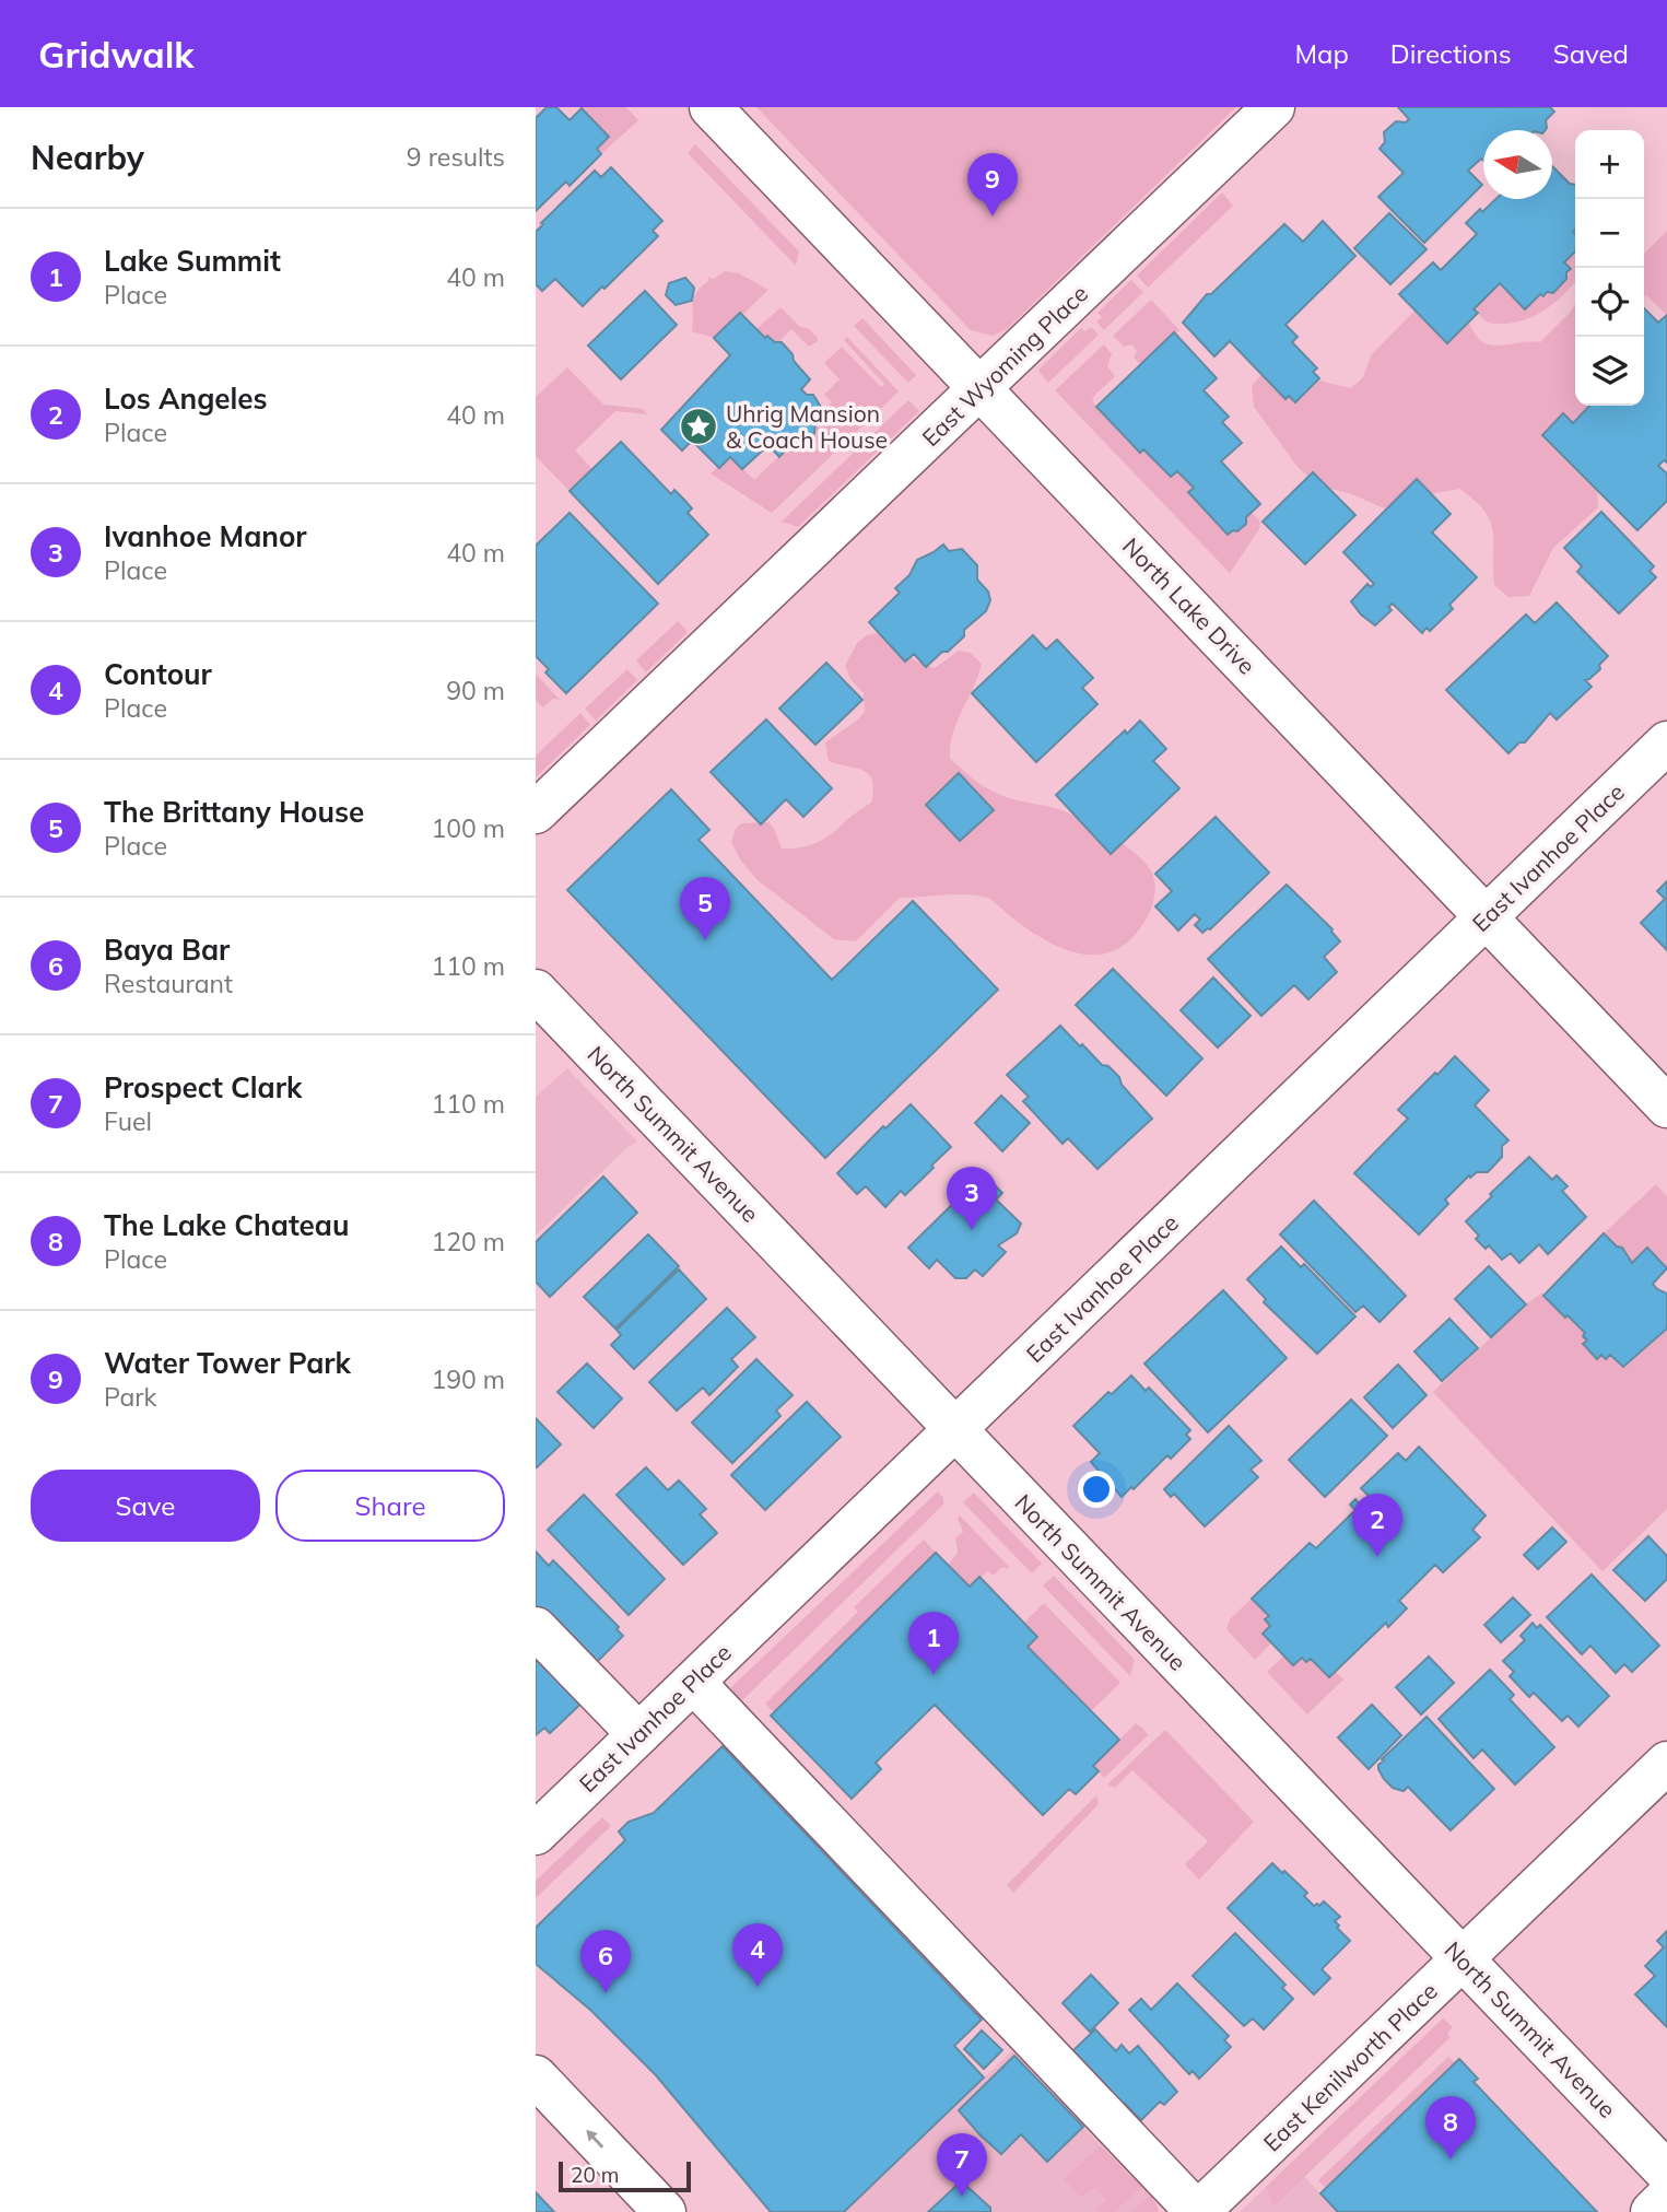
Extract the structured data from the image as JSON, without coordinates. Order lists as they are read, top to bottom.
{
  "streets": {
    "street": [
      "East Wyoming Place",
      "North Lake Drive",
      "East Ivanhoe Place",
      "North Summit Avenue",
      "East Kenilworth Place"
    ]
  },
  "crossings": [
    ["East Wyoming Place", "North Lake Drive"],
    ["North Lake Drive", "East Ivanhoe Place"],
    ["East Ivanhoe Place", "North Summit Avenue"],
    ["North Summit Avenue", "East Kenilworth Place"]
  ],
  "places": {
    "place": ["Uhrig Mansion & Coach House"]
  },
  "scale_bar": "20 m",
  "north": "left",
  "page": {
    "header": "Gridwalk",
    "nav": ["Map", "Directions", "Saved"],
    "heading": ["Nearby", "9 results"],
    "map_buttons": ["+", "−"],
    "pins": [
      "9",
      "5",
      "3",
      "2",
      "1",
      "4",
      "6",
      "8",
      "7"
    ],
    "list": [
      {
        "mark": "1",
        "name": "Lake Summit",
        "note": "Place",
        "value": "40 m"
      },
      {
        "mark": "2",
        "name": "Los Angeles",
        "note": "Place",
        "value": "40 m"
      },
      {
        "mark": "3",
        "name": "Ivanhoe Manor",
        "note": "Place",
        "value": "40 m"
      },
      {
        "mark": "4",
        "name": "Contour",
        "note": "Place",
        "value": "90 m"
      },
      {
        "mark": "5",
        "name": "The Brittany House",
        "note": "Place",
        "value": "100 m"
      },
      {
        "mark": "6",
        "name": "Baya Bar",
        "note": "Restaurant",
        "value": "110 m"
      },
      {
        "mark": "7",
        "name": "Prospect Clark",
        "note": "Fuel",
        "value": "110 m"
      },
      {
        "mark": "8",
        "name": "The Lake Chateau",
        "note": "Place",
        "value": "120 m"
      },
      {
        "mark": "9",
        "name": "Water Tower Park",
        "note": "Park",
        "value": "190 m"
      }
    ],
    "buttons": ["Save", "Share"],
    "scale": "20 m"
  }
}
